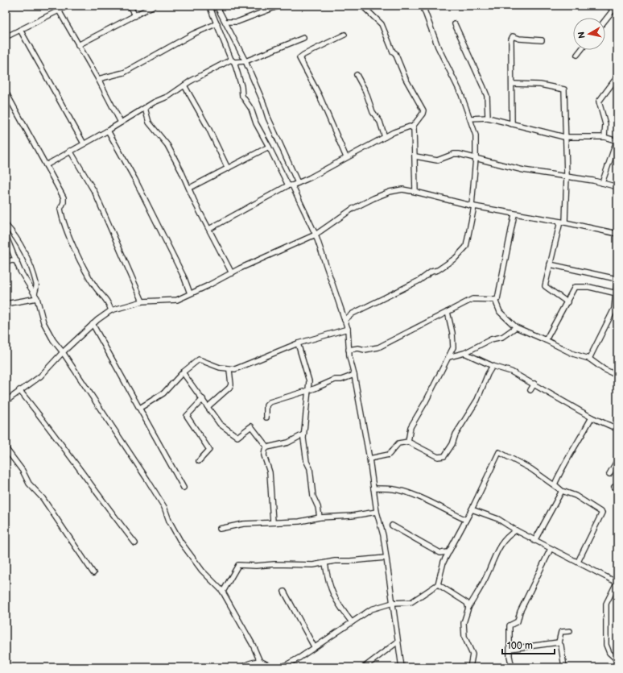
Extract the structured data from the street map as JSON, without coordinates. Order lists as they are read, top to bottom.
{
  "scale_bar": "100 m",
  "north": "left"
}
